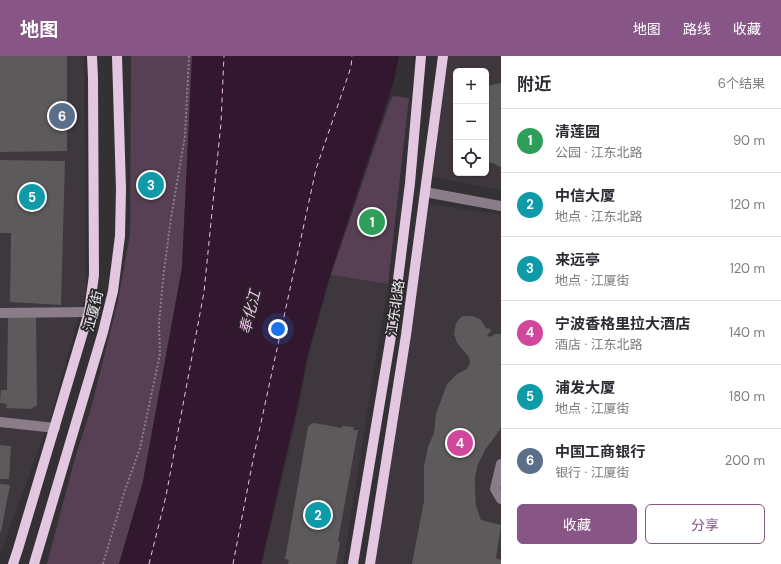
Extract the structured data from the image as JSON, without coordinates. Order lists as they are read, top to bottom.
{
  "streets": {
    "main road": ["江东北路", "江厦街"]
  },
  "water": ["奉化江"],
  "page": {
    "header": "地图",
    "nav": ["地图", "路线", "收藏"],
    "heading": ["附近", "6个结果"],
    "map_buttons": ["+", "−"],
    "pins": [
      "6",
      "3",
      "5",
      "1",
      "4",
      "2"
    ],
    "list": [
      {
        "mark": "1",
        "name": "清莲园",
        "note": "公园 · 江东北路",
        "value": "90 m"
      },
      {
        "mark": "2",
        "name": "中信大厦",
        "note": "地点 · 江东北路",
        "value": "120 m"
      },
      {
        "mark": "3",
        "name": "来远亭",
        "note": "地点 · 江厦街",
        "value": "120 m"
      },
      {
        "mark": "4",
        "name": "宁波香格里拉大酒店",
        "note": "酒店 · 江东北路",
        "value": "140 m"
      },
      {
        "mark": "5",
        "name": "浦发大厦",
        "note": "地点 · 江厦街",
        "value": "180 m"
      },
      {
        "mark": "6",
        "name": "中国工商银行",
        "note": "银行 · 江厦街",
        "value": "200 m"
      }
    ],
    "buttons": ["收藏", "分享"]
  }
}
